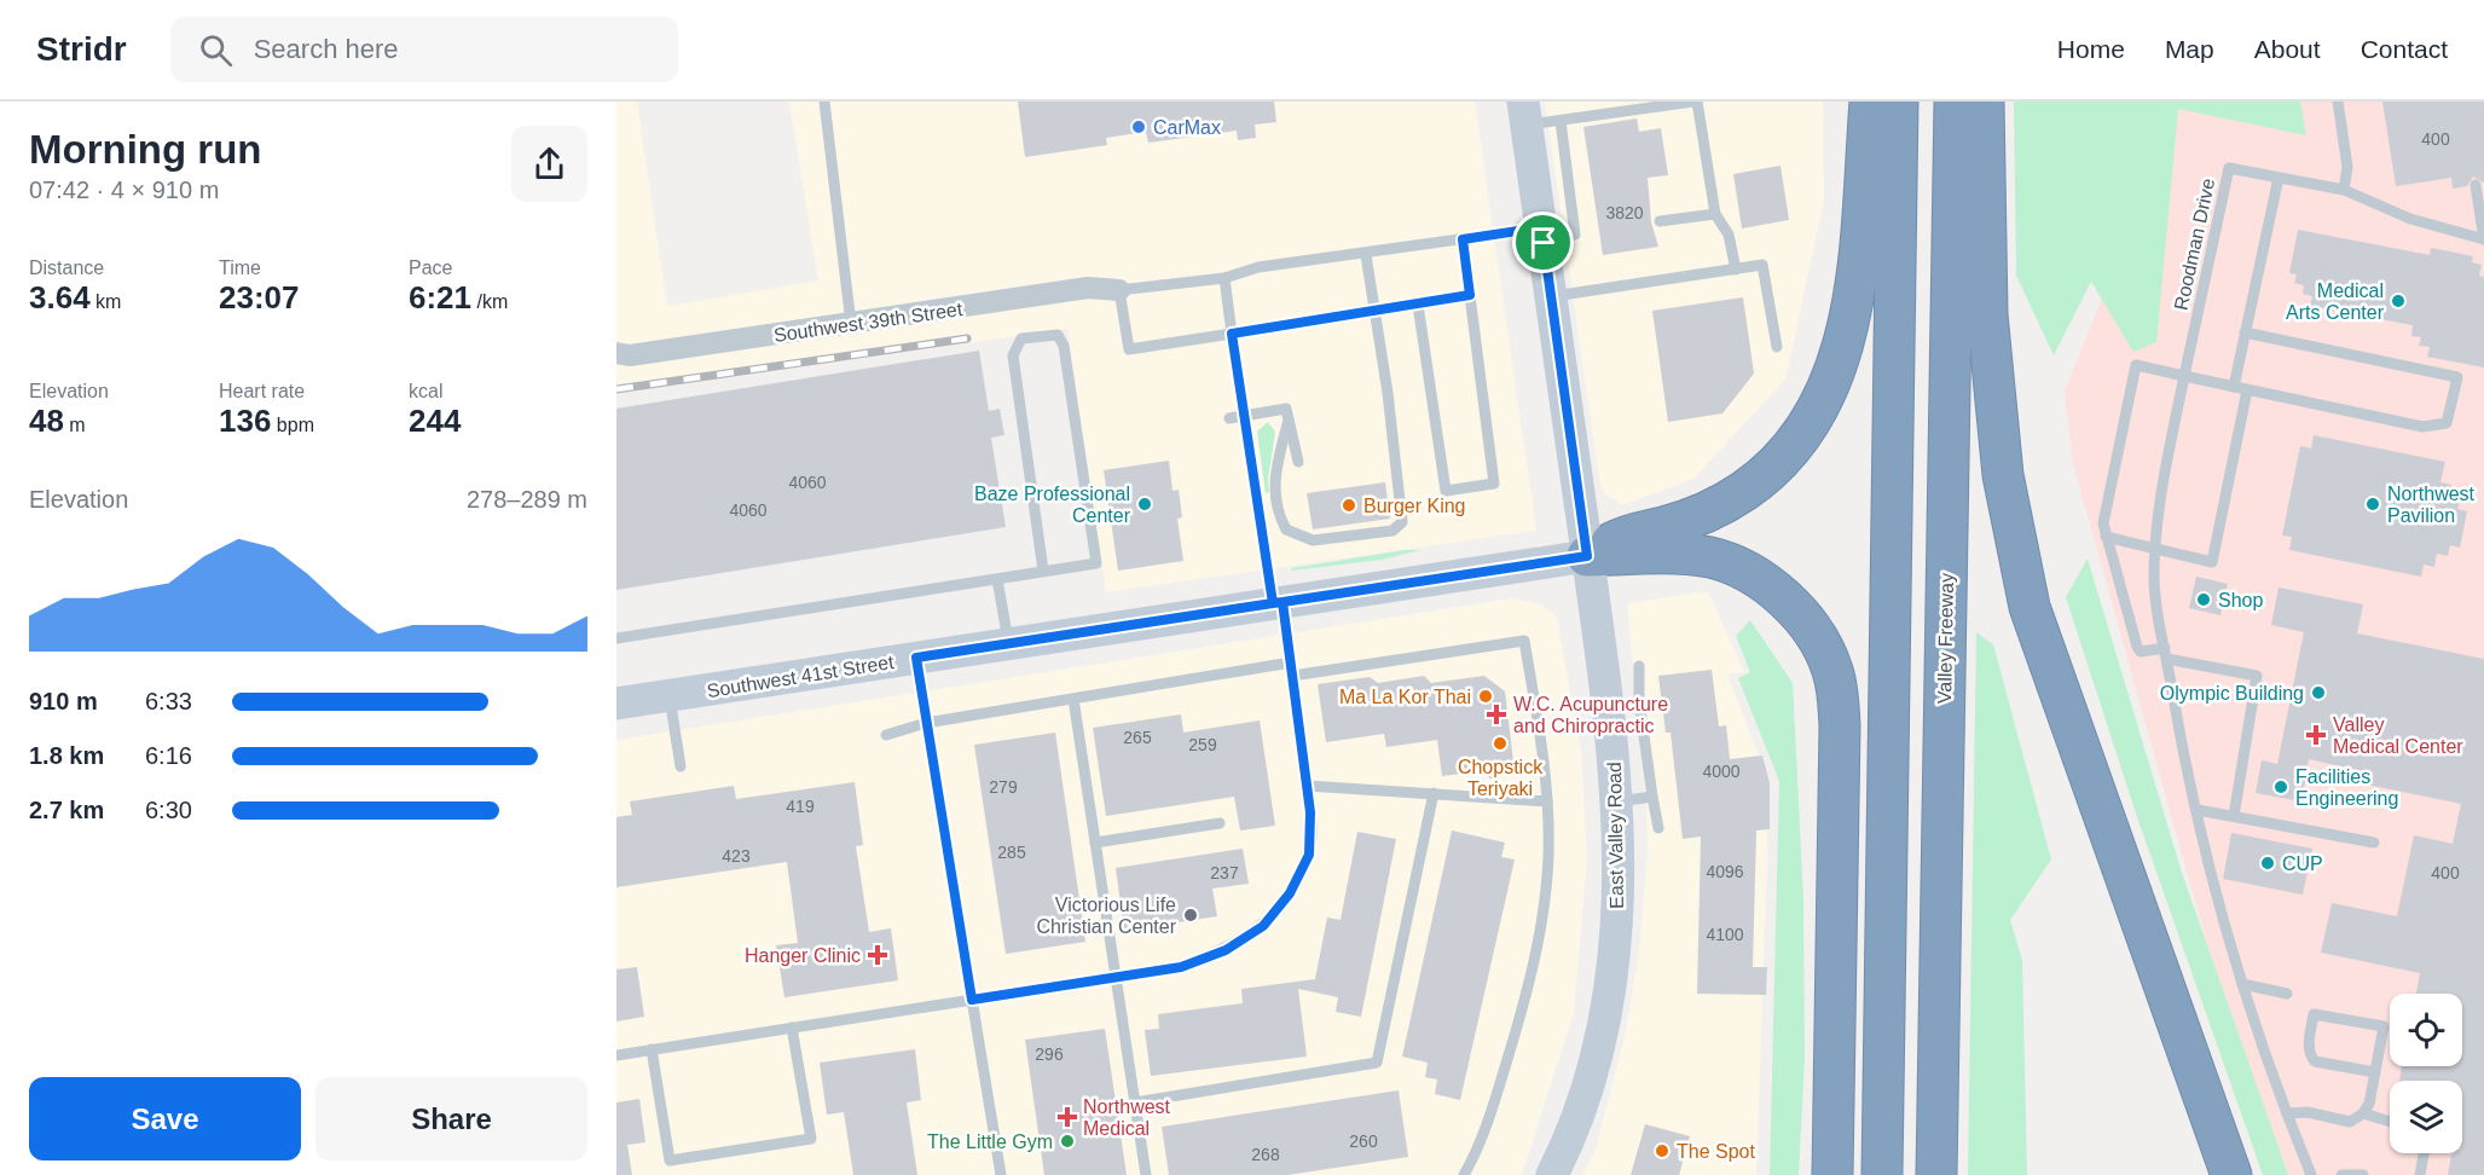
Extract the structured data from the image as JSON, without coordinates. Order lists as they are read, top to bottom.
{
  "streets": {
    "highway": ["Valley Freeway"],
    "main road": ["Southwest 41st Street", "East Valley Road"],
    "street": ["Southwest 39th Street"],
    "lane": ["Roodman Drive"]
  },
  "crossings": [
    ["Southwest 41st Street", "East Valley Road"]
  ],
  "places": {
    "other": [
      "CarMax",
      "Medical Arts Center",
      "Baze Professional Center",
      "Northwest Pavilion",
      "Burger King",
      "Shop",
      "Olympic Building",
      "Ma La Kor Thai",
      "Chopstick Teriyaki",
      "Facilities Engineering",
      "CUP",
      "Victorious Life Christian Center",
      "The Little Gym",
      "The Spot"
    ],
    "health": [
      "W.C. Acupuncture and Chiropractic",
      "Valley Medical Center",
      "Hanger Clinic",
      "Northwest Medical"
    ]
  },
  "house_numbers": [
    "400",
    "3820",
    "4060",
    "4060",
    "265",
    "259",
    "4000",
    "279",
    "419",
    "285",
    "423",
    "4096",
    "237",
    "400",
    "4100",
    "296",
    "260",
    "268"
  ],
  "page": {
    "header": "Stridr",
    "search": "Search here",
    "nav": [
      "Home",
      "Map",
      "About",
      "Contact"
    ],
    "heading": ["Morning run", "07:42 · 4 × 910 m"],
    "stats": [
      ["Distance", "3.64 km"],
      ["Time", "23:07"],
      ["Pace", "6:21 /km"],
      ["Elevation", "48 m"],
      ["Heart rate", "136 bpm"],
      ["kcal", "244"]
    ],
    "chart": ["Elevation", "278–289 m"],
    "list": [
      {
        "name": "910 m",
        "note": "6:33"
      },
      {
        "name": "1.8 km",
        "note": "6:16"
      },
      {
        "name": "2.7 km",
        "note": "6:30"
      }
    ],
    "buttons": ["Save", "Share"]
  }
}
